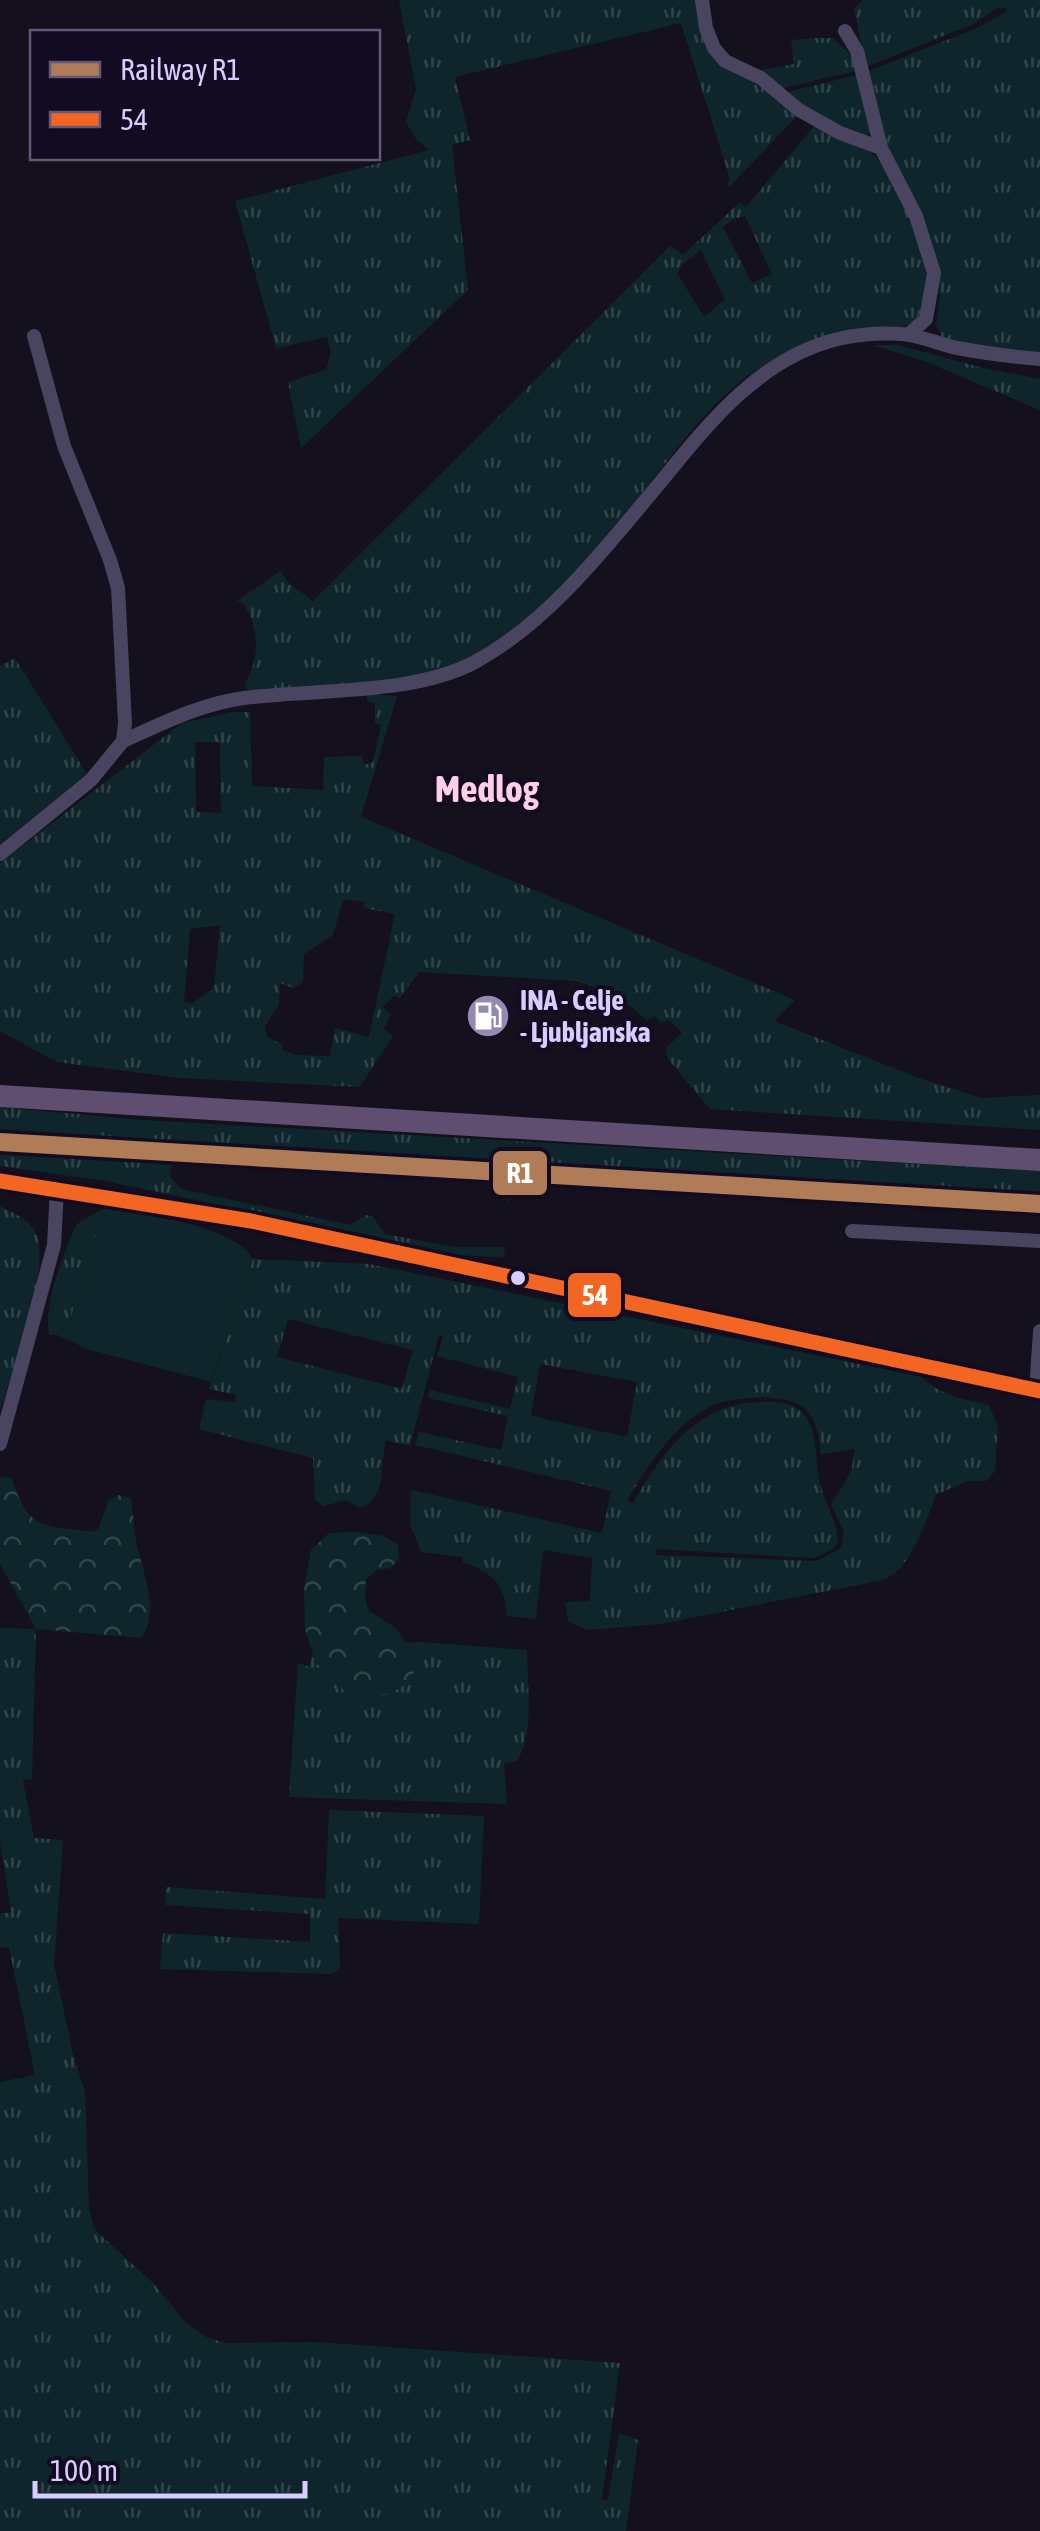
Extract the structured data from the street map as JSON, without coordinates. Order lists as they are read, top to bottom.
{
  "districts": ["Medlog"],
  "places": {
    "fuel station": ["INA - Celje - Ljubljanska"]
  },
  "lines": ["rail line R1", "transit line 54"],
  "legend": ["Railway R1", "54"],
  "scale_bar": "100 m"
}
